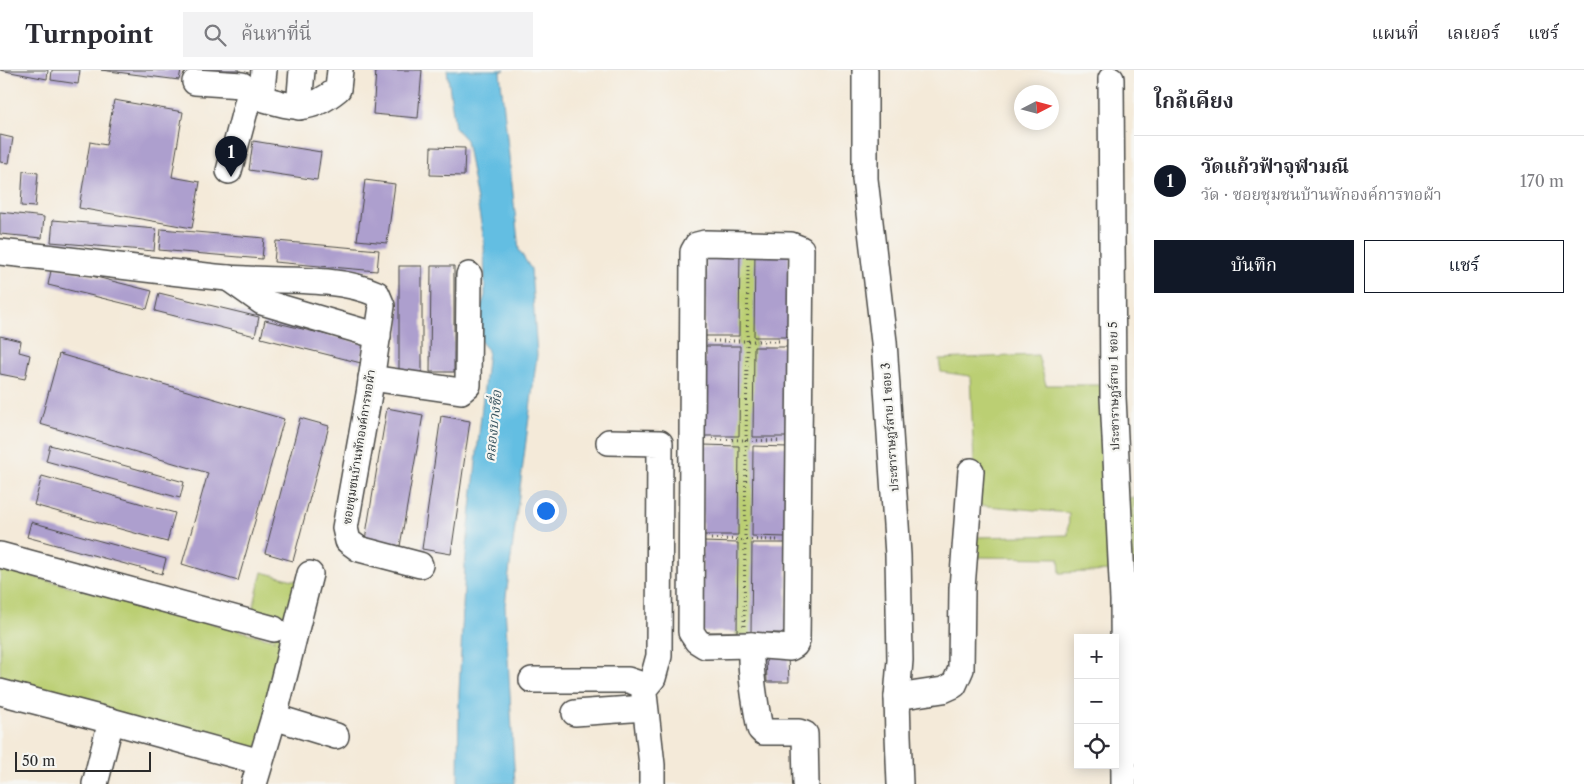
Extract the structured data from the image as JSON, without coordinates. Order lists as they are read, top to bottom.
{
  "streets": {
    "street": ["ประชาราษฎร์สาย 1 ซอย 5", "ประชาราษฎร์สาย 1 ซอย 3", "ซอยชุมชนบ้านพักองค์การทอผ้า"]
  },
  "water": ["คลองบางซื่อ"],
  "scale_bar": "50 m",
  "north": "right",
  "page": {
    "header": "Turnpoint",
    "search": "ค้นหาที่นี่",
    "nav": ["แผนที่", "เลเยอร์", "แชร์"],
    "heading": "ใกล้เคียง",
    "list": [
      {
        "mark": "1",
        "name": "วัดแก้วฟ้าจุฬามณี",
        "note": "วัด · ซอยชุมชนบ้านพักองค์การทอผ้า",
        "value": "170 m"
      }
    ],
    "pins": "1",
    "buttons": ["บันทึก", "แชร์"],
    "map_buttons": ["+", "−"],
    "scale": "50 m"
  }
}
